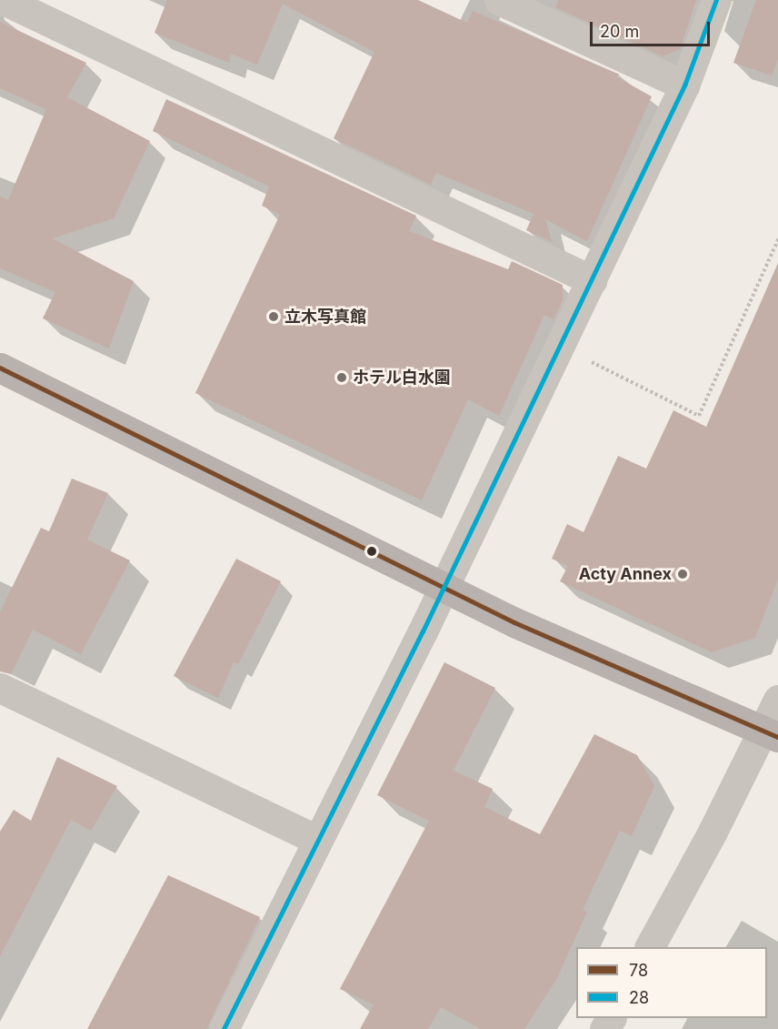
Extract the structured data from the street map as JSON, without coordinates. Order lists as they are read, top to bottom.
{
  "places": ["立木写真館", "ホテル白水園", "Acty Annex"],
  "lines": ["transit line 28", "transit line 78"],
  "legend": ["78", "28"],
  "scale_bar": "20 m"
}
